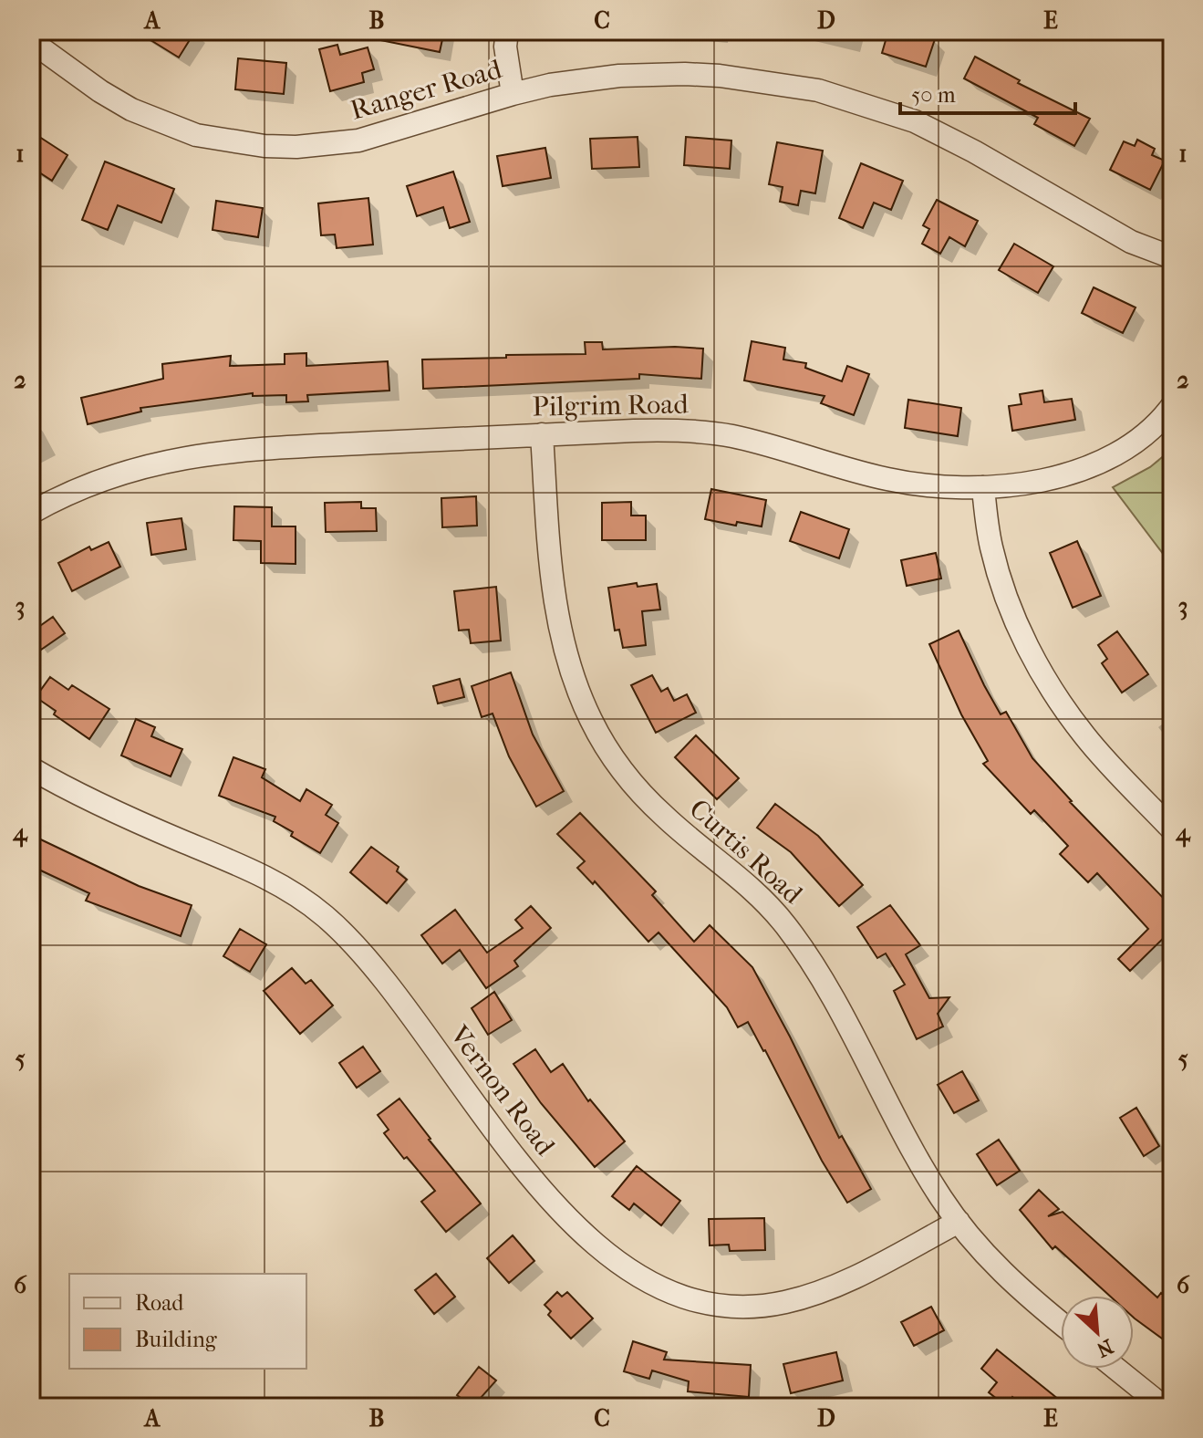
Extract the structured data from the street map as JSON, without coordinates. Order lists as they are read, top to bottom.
{
  "streets": {
    "street": [
      "Ranger Road",
      "Pilgrim Road",
      "Curtis Road",
      "Vernon Road"
    ]
  },
  "crossings": [
    ["Pilgrim Road", "Curtis Road"],
    ["Curtis Road", "Vernon Road"]
  ],
  "legend": ["Road", "Building"],
  "scale_bar": "50 m",
  "north": "bottom right",
  "grid": {
    "columns": [
      "A",
      "B",
      "C",
      "D",
      "E"
    ],
    "rows": [
      "1",
      "2",
      "3",
      "4",
      "5",
      "6"
    ]
  }
}
